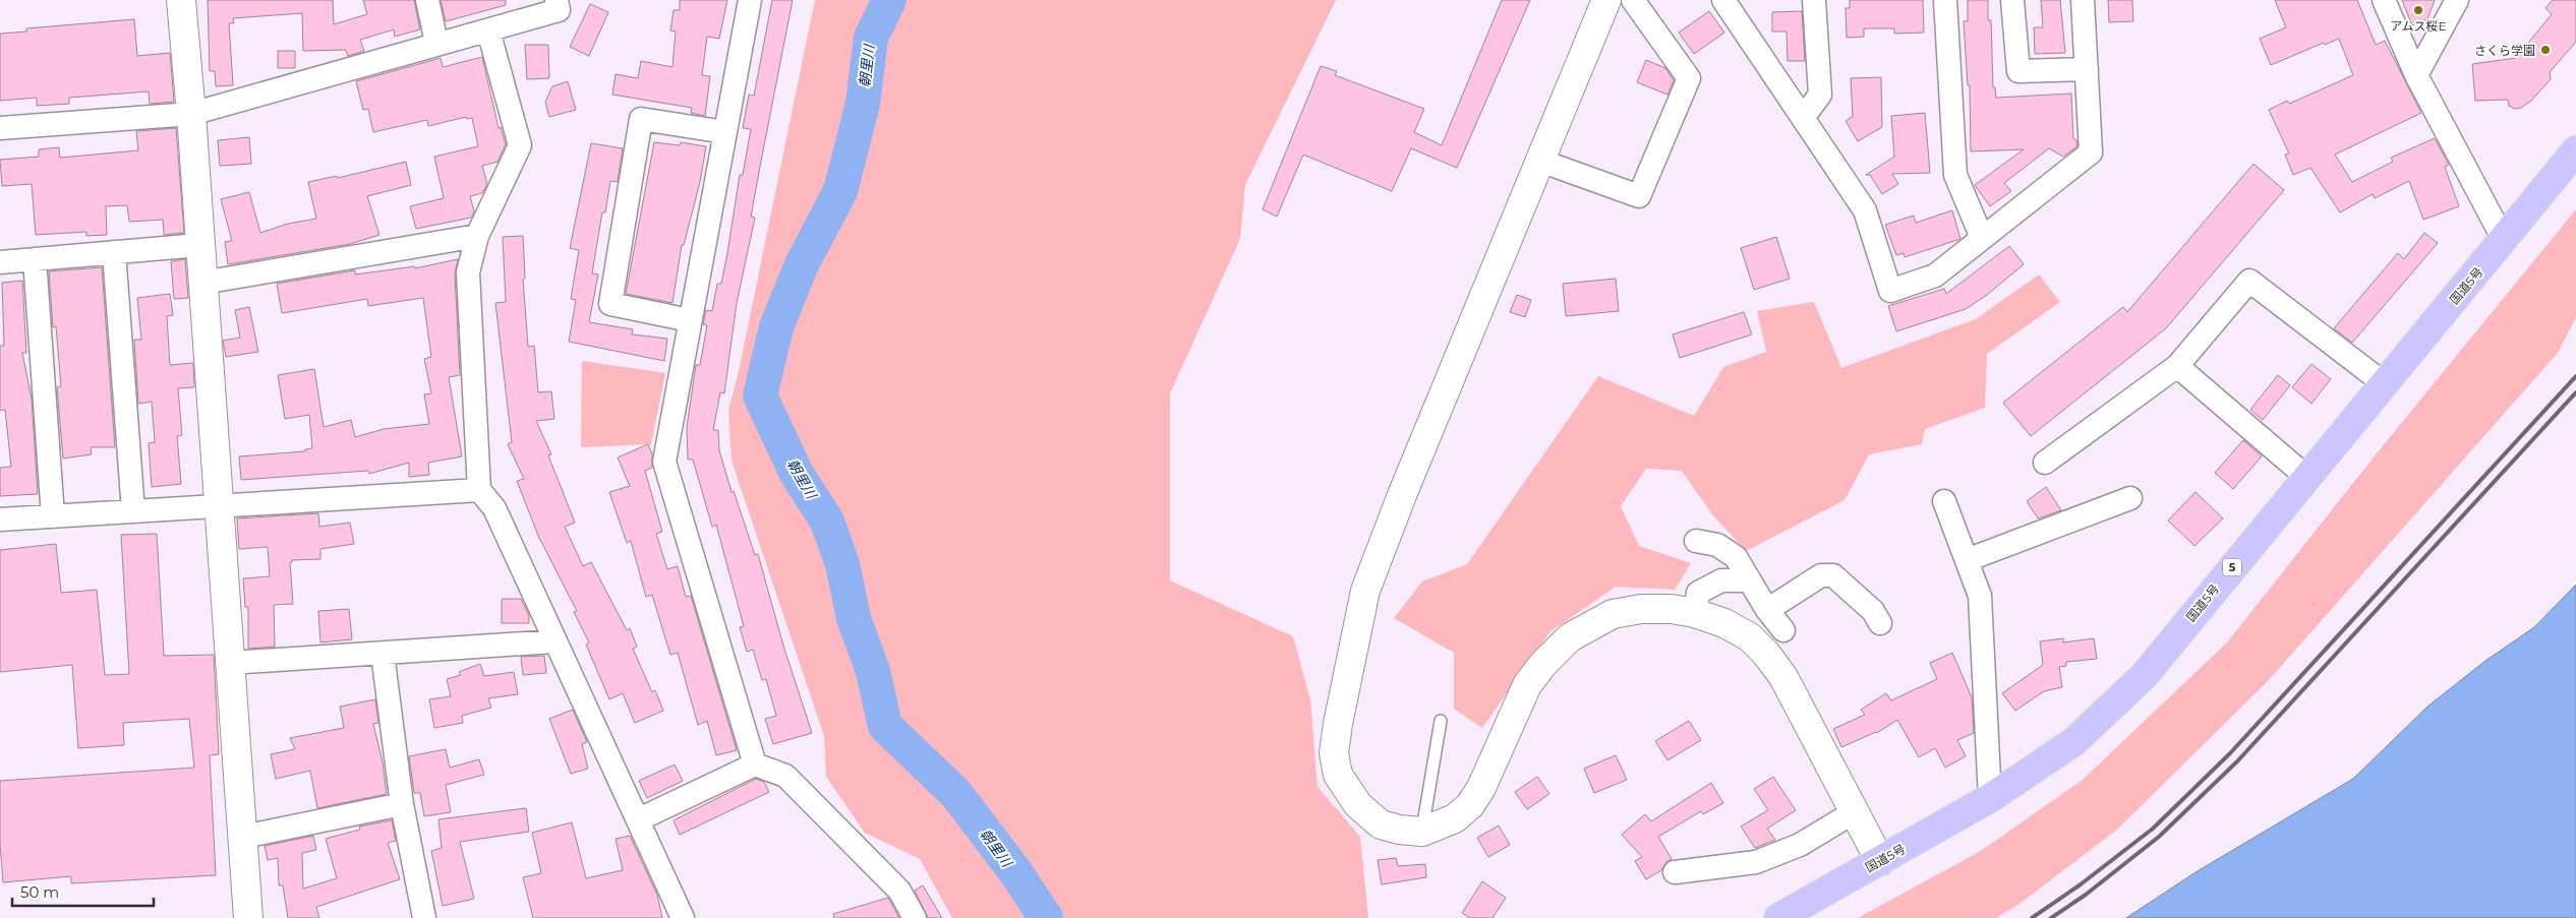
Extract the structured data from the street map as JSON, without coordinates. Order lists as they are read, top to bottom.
{
  "streets": {
    "highway": ["国道5号", "5"]
  },
  "water": ["朝里川"],
  "places": ["アムス桜E", "さくら学園"],
  "scale_bar": "50 m"
}
